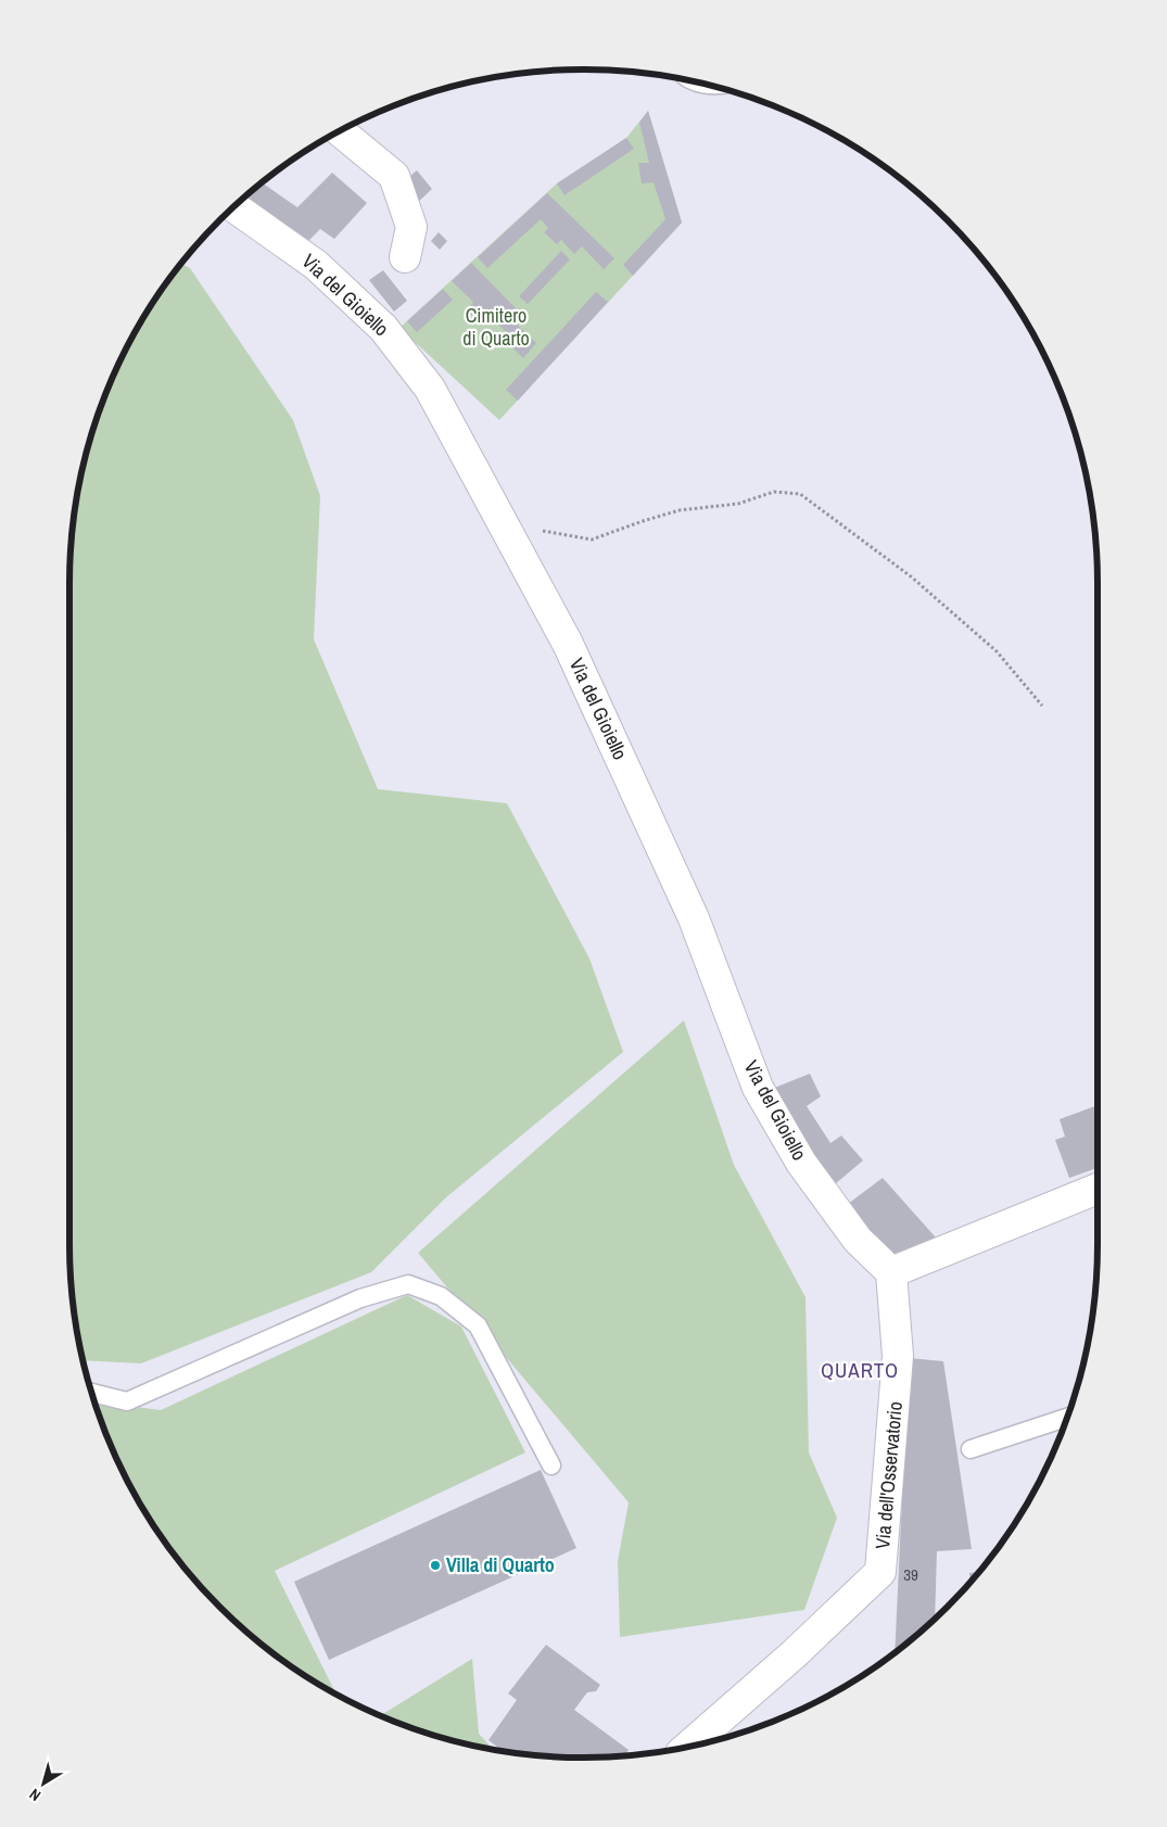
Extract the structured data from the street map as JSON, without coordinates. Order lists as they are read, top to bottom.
{
  "streets": {
    "street": ["Via del Gioiello", "Via dell'Osservatorio"]
  },
  "crossings": [
    ["Via del Gioiello", "Via dell'Osservatorio"]
  ],
  "districts": ["QUARTO"],
  "parks": ["Cimitero di Quarto"],
  "places": ["Villa di Quarto"],
  "house_numbers": ["39"],
  "north": "bottom left"
}
